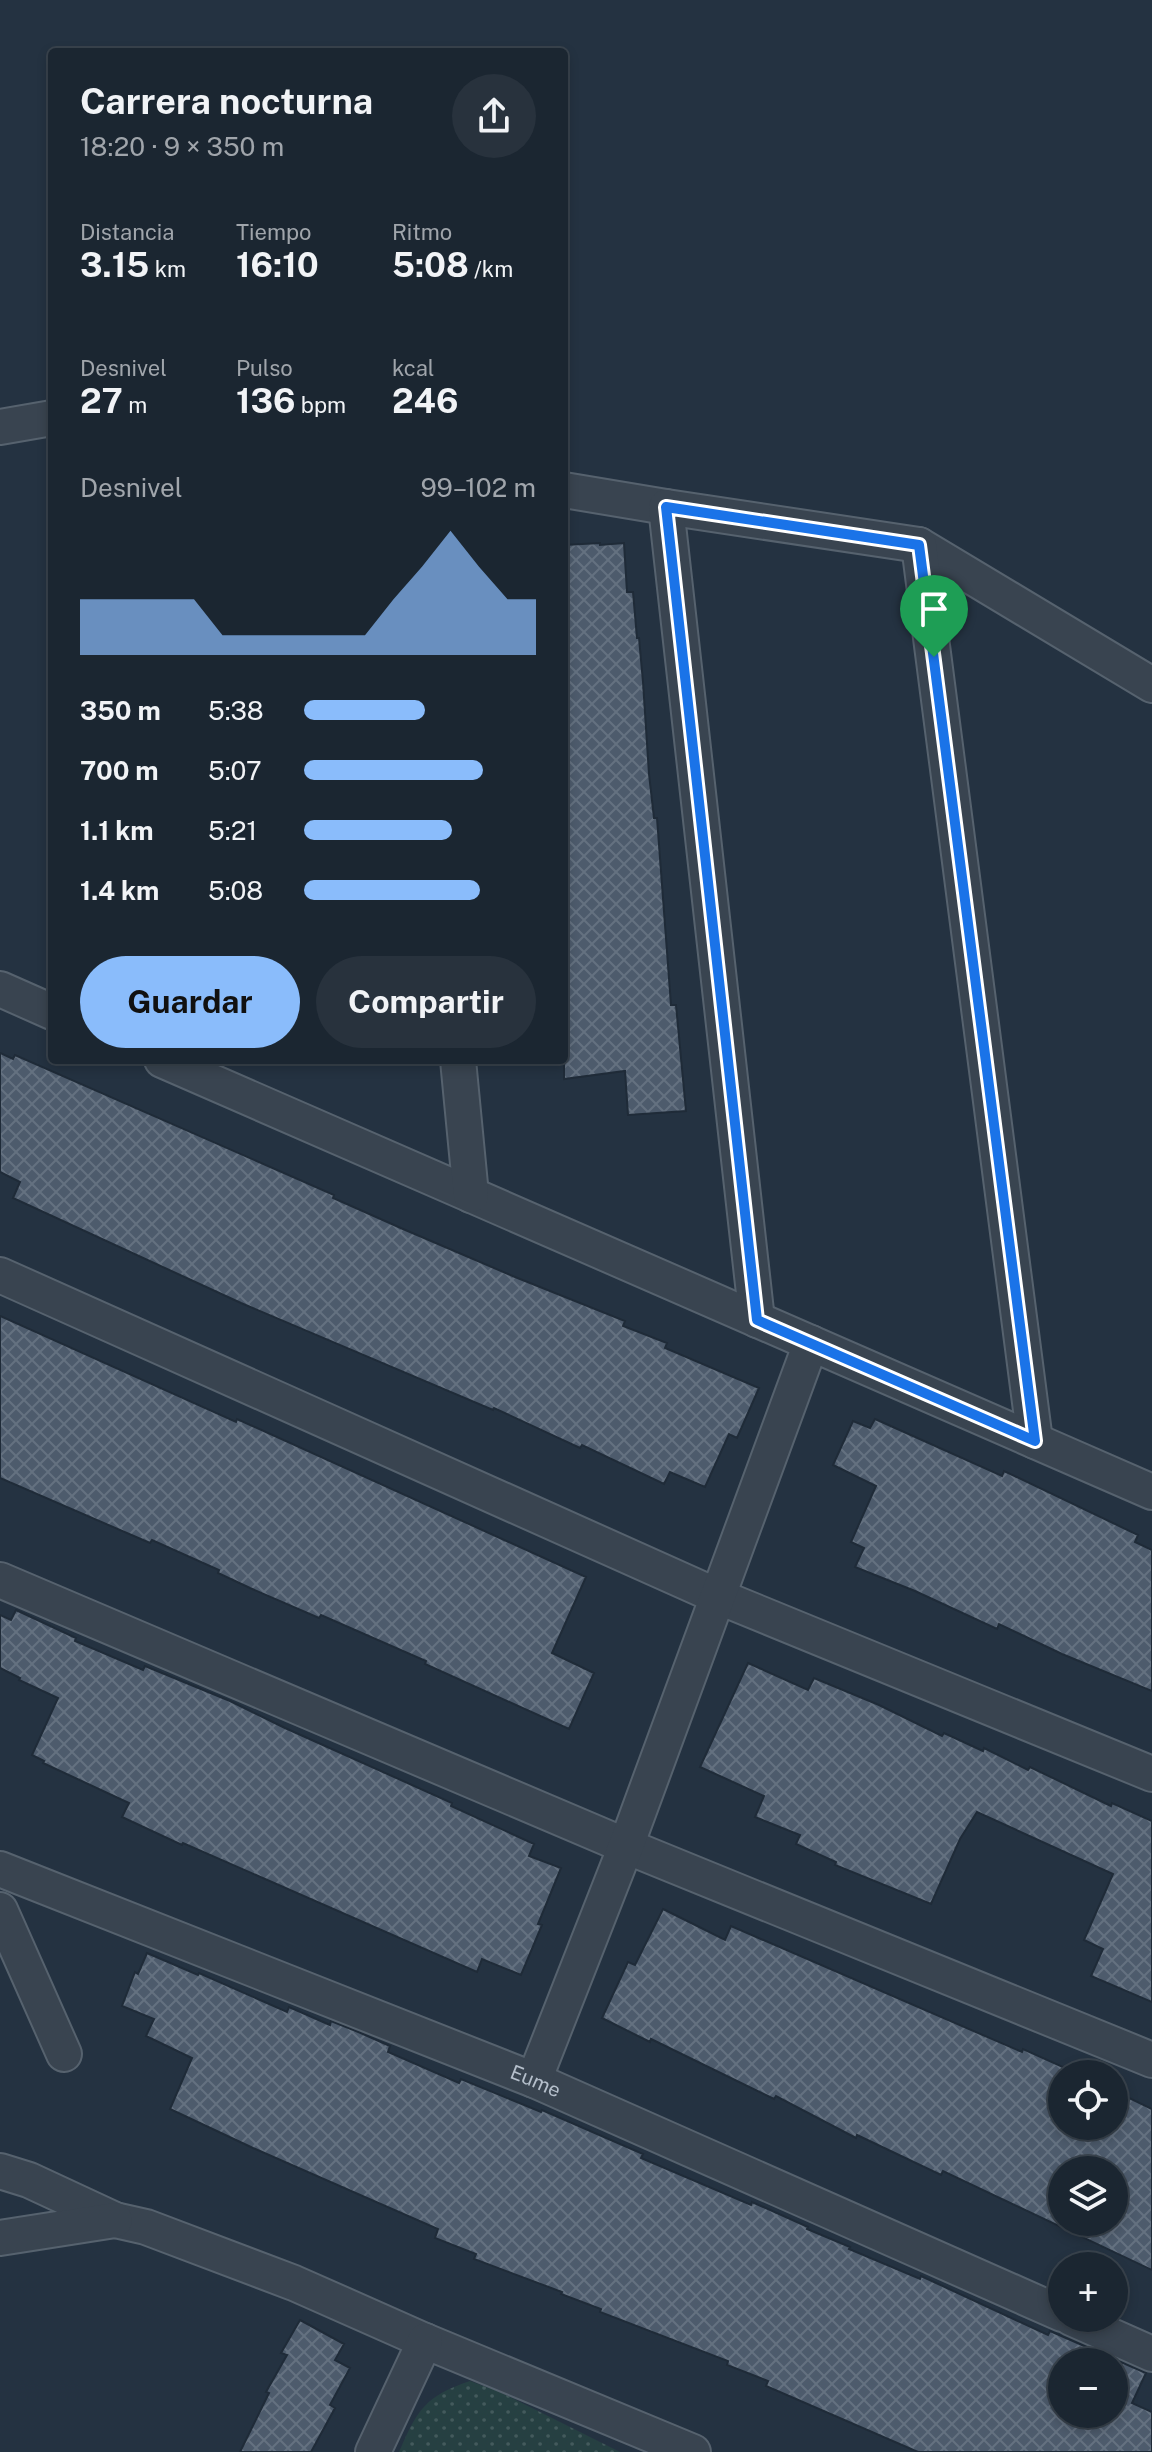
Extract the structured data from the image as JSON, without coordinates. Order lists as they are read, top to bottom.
{
  "streets": {
    "street": ["Eume"]
  },
  "page": {
    "heading": ["Carrera nocturna", "18:20 · 9 × 350 m"],
    "stats": [
      ["Distancia", "3.15 km"],
      ["Tiempo", "16:10"],
      ["Ritmo", "5:08 /km"],
      ["Desnivel", "27 m"],
      ["Pulso", "136 bpm"],
      ["kcal", "246"]
    ],
    "chart": ["Desnivel", "99–102 m"],
    "list": [
      {
        "name": "350 m",
        "note": "5:38"
      },
      {
        "name": "700 m",
        "note": "5:07"
      },
      {
        "name": "1.1 km",
        "note": "5:21"
      },
      {
        "name": "1.4 km",
        "note": "5:08"
      }
    ],
    "buttons": ["Guardar", "Compartir"],
    "map_buttons": ["+", "−"]
  }
}
